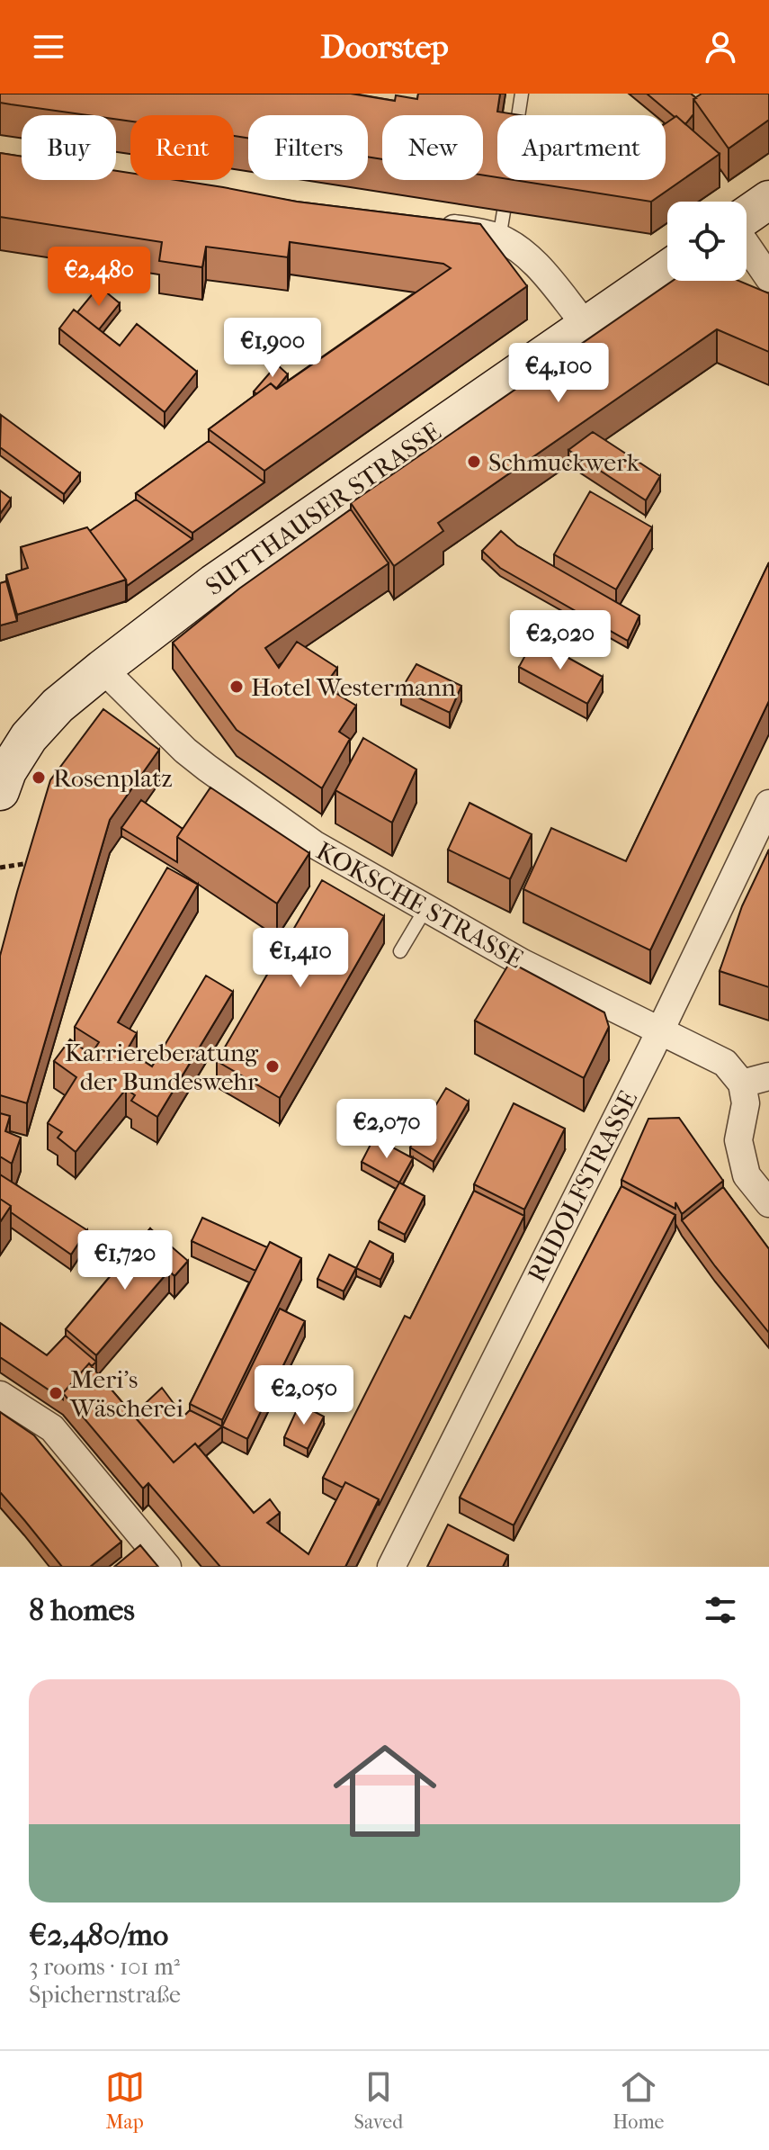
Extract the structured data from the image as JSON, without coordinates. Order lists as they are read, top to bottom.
{
  "streets": {
    "street": ["SUTTHAUSER STRASSE", "KOKSCHE STRASSE", "RUDOLFSTRASSE"]
  },
  "crossings": [
    ["SUTTHAUSER STRASSE", "KOKSCHE STRASSE"],
    ["KOKSCHE STRASSE", "RUDOLFSTRASSE"]
  ],
  "places": [
    "Schmuckwerk",
    "Hotel Westermann",
    "Rosenplatz",
    "Karriereberatung der Bundeswehr",
    "Meri's Wäscherei"
  ],
  "page": {
    "header": "Doorstep",
    "chip": [
      "Buy",
      "Rent",
      "Filters",
      "New",
      "Apartment"
    ],
    "price": [
      "€2,480",
      "€1,900",
      "€4,100",
      "€2,020",
      "€1,410",
      "€2,070",
      "€1,720",
      "€2,050"
    ],
    "heading": "8 homes",
    "list": [
      {
        "name": "€2,480/mo",
        "note": "3 rooms · 101 m² · Spichernstraße"
      }
    ],
    "tabs": ["Map", "Saved", "Home"]
  }
}
